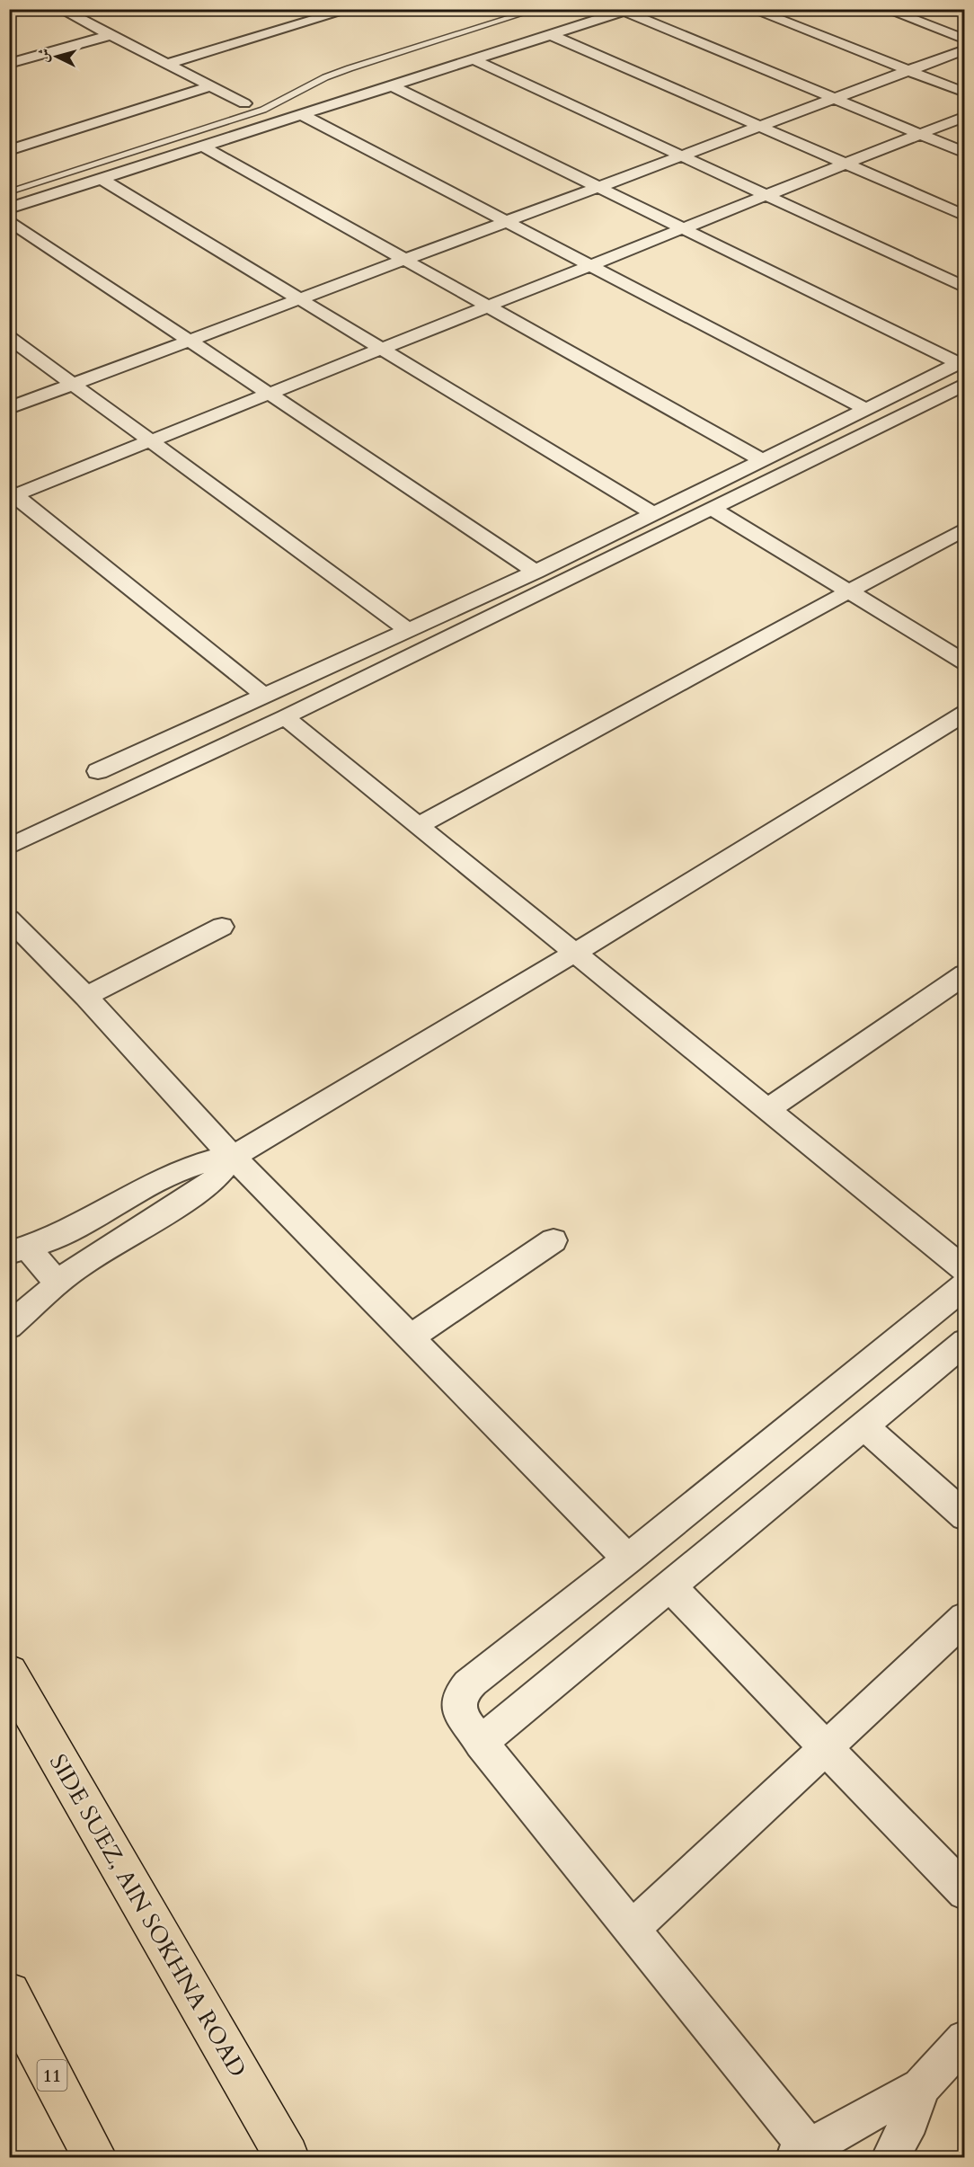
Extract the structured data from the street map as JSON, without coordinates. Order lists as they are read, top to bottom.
{
  "streets": {
    "main road": ["SIDE SUEZ, AIN SOKHNA ROAD", "11"]
  },
  "north": "left"
}
